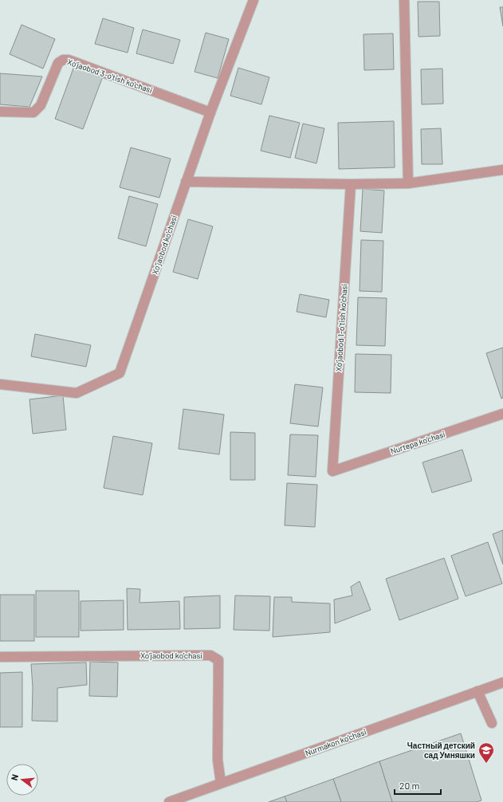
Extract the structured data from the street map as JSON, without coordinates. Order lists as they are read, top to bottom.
{
  "streets": {
    "street": [
      "Xo'jaobod 3-o'tish ko'chasi",
      "Xo'jaobod ko'chasi",
      "Xo'jaobod 1-o'tish ko'chasi",
      "Nurtepa ko'chasi",
      "Nurmakon ko'chasi"
    ]
  },
  "crossings": [
    ["Xo'jaobod 3-o'tish ko'chasi", "Xo'jaobod ko'chasi"],
    ["Xo'jaobod ko'chasi", "Nurmakon ko'chasi"],
    ["Xo'jaobod 1-o'tish ko'chasi", "Nurtepa ko'chasi"]
  ],
  "places": {
    "school or university": ["Частный детский сад Умняшки"]
  },
  "scale_bar": "20 m",
  "north": "left"
}
